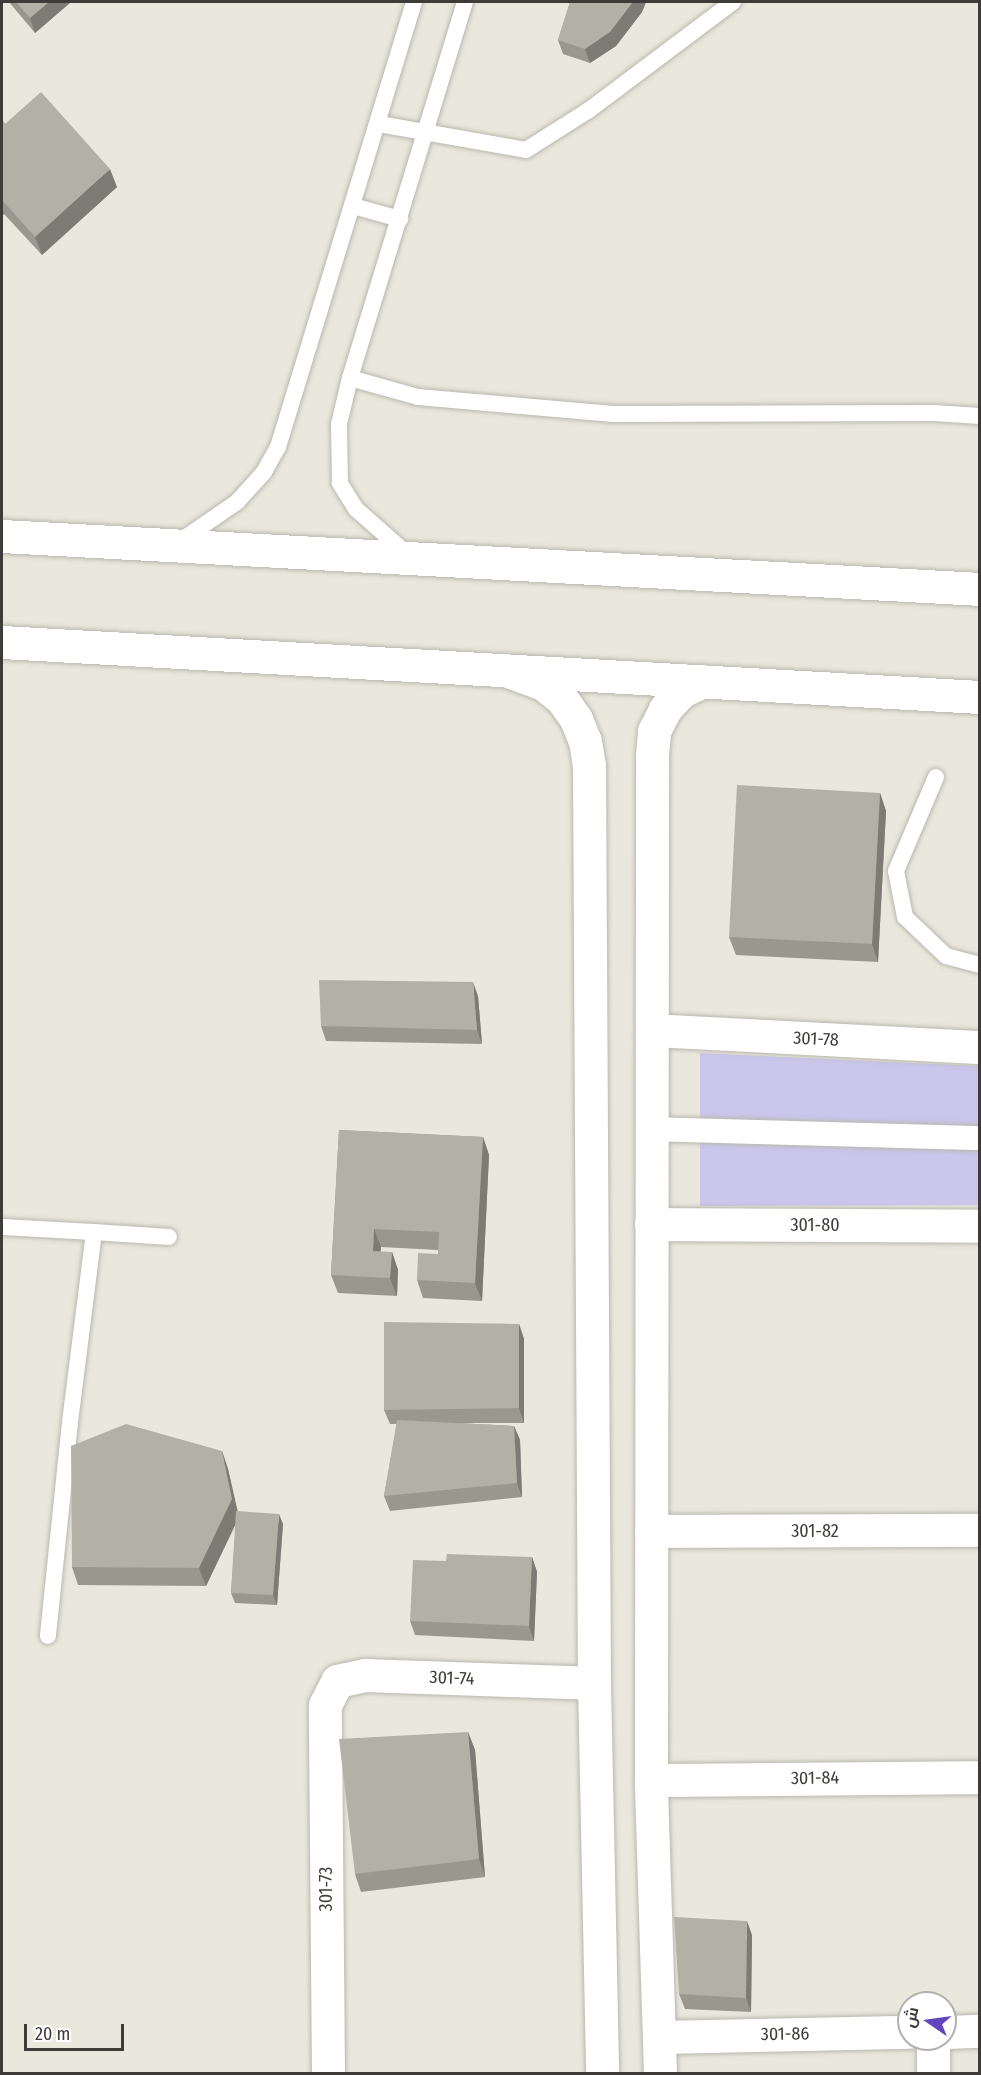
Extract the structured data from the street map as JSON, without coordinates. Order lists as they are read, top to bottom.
{
  "streets": {
    "main road": [
      "301-78",
      "301-80",
      "301-82",
      "301-74",
      "301-84",
      "301-73",
      "301-86"
    ]
  },
  "crossings": [
    ["301-74", "301-73"]
  ],
  "scale_bar": "20 m",
  "north": "left"
}
